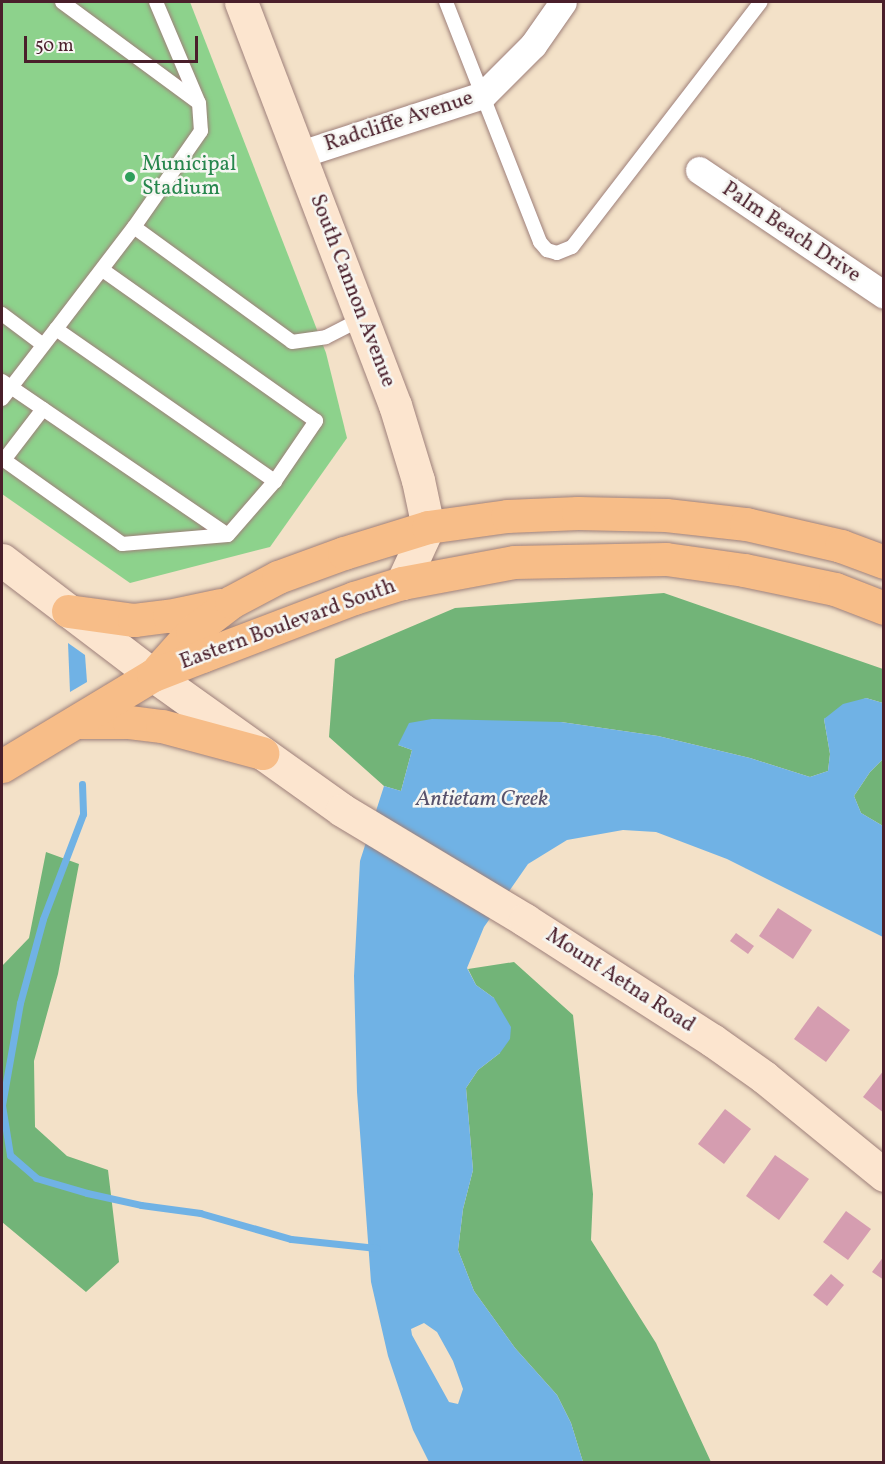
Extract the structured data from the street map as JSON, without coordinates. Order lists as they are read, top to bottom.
{
  "streets": {
    "main road": ["Eastern Boulevard South"],
    "street": [
      "Radcliffe Avenue",
      "Palm Beach Drive",
      "South Cannon Avenue",
      "Mount Aetna Road"
    ]
  },
  "crossings": [
    ["Radcliffe Avenue", "South Cannon Avenue"],
    ["South Cannon Avenue", "Eastern Boulevard South"],
    ["Eastern Boulevard South", "Mount Aetna Road"]
  ],
  "water": ["Antietam Creek"],
  "places": ["Municipal Stadium"],
  "scale_bar": "50 m"
}
